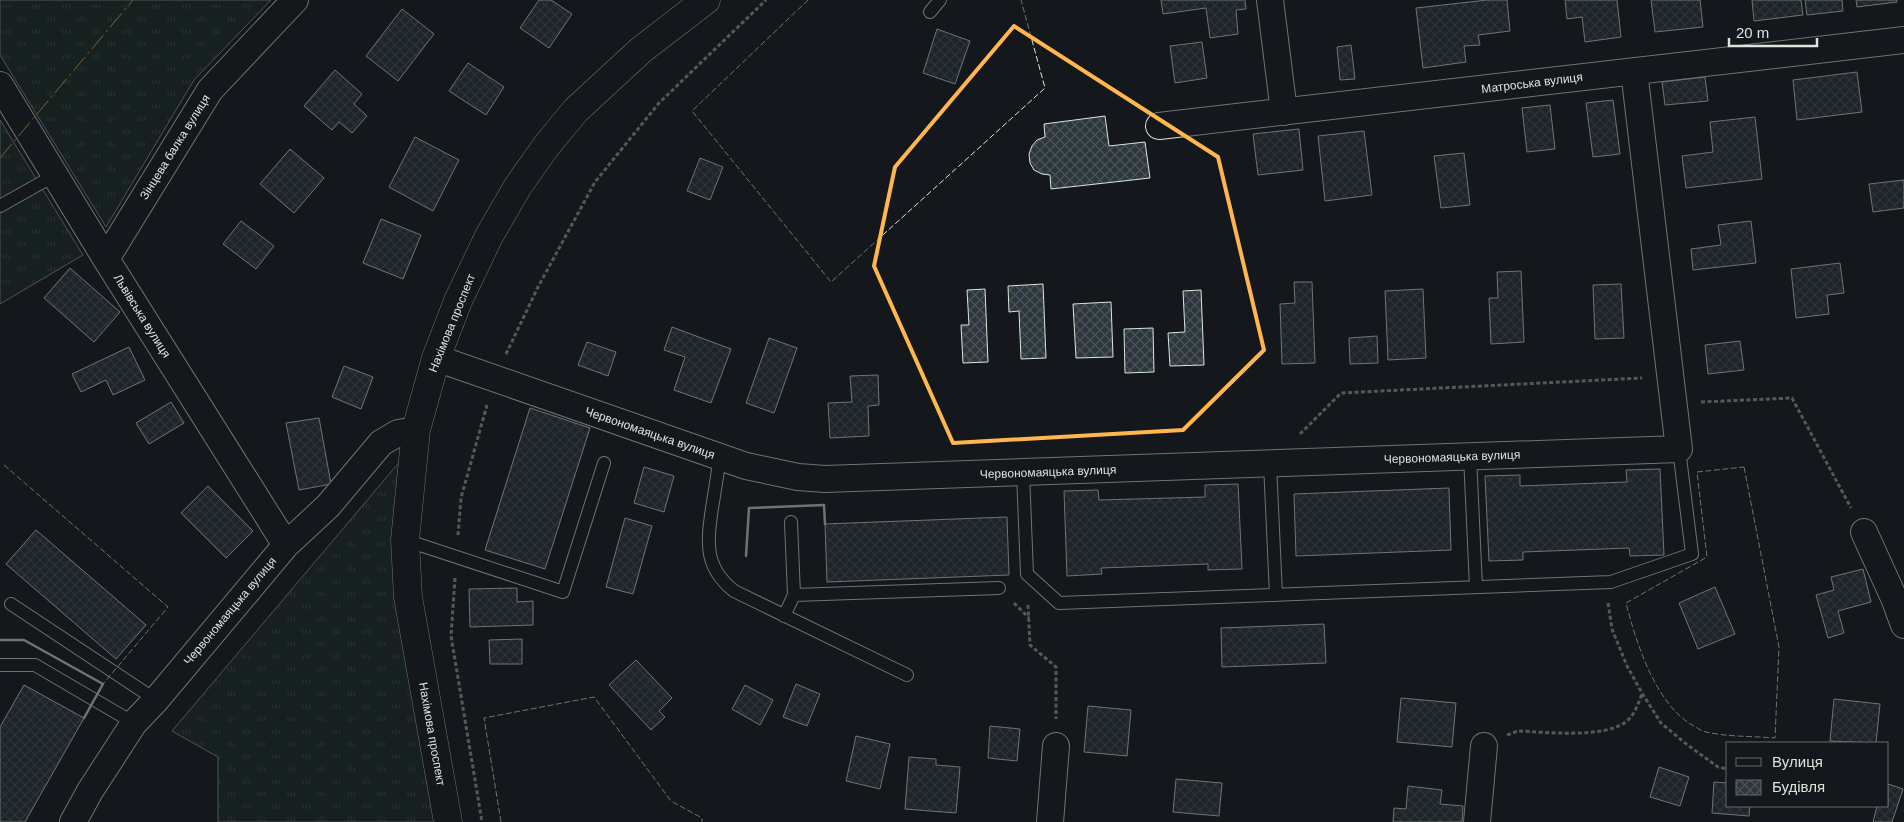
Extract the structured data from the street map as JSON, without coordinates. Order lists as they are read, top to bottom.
{
  "streets": {
    "main road": ["Нахімова проспект"],
    "street": [
      "Матроська вулиця",
      "Зінцева балка вулиця",
      "Львівська вулиця",
      "Червономаяцька вулиця"
    ]
  },
  "crossings": [
    ["Зінцева балка вулиця", "Львівська вулиця"],
    ["Львівська вулиця", "Червономаяцька вулиця"],
    ["Нахімова проспект", "Червономаяцька вулиця"]
  ],
  "legend": ["Вулиця", "Будівля"],
  "scale_bar": "20 m"
}
